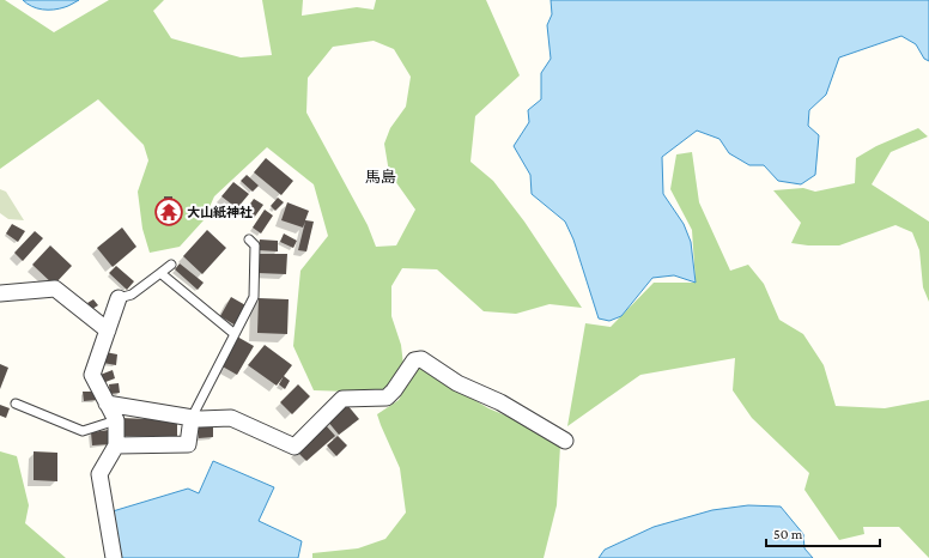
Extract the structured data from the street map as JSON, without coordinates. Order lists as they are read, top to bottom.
{
  "districts": ["馬島"],
  "places": {
    "temple": ["大山紙神社"]
  },
  "scale_bar": "50 m"
}
